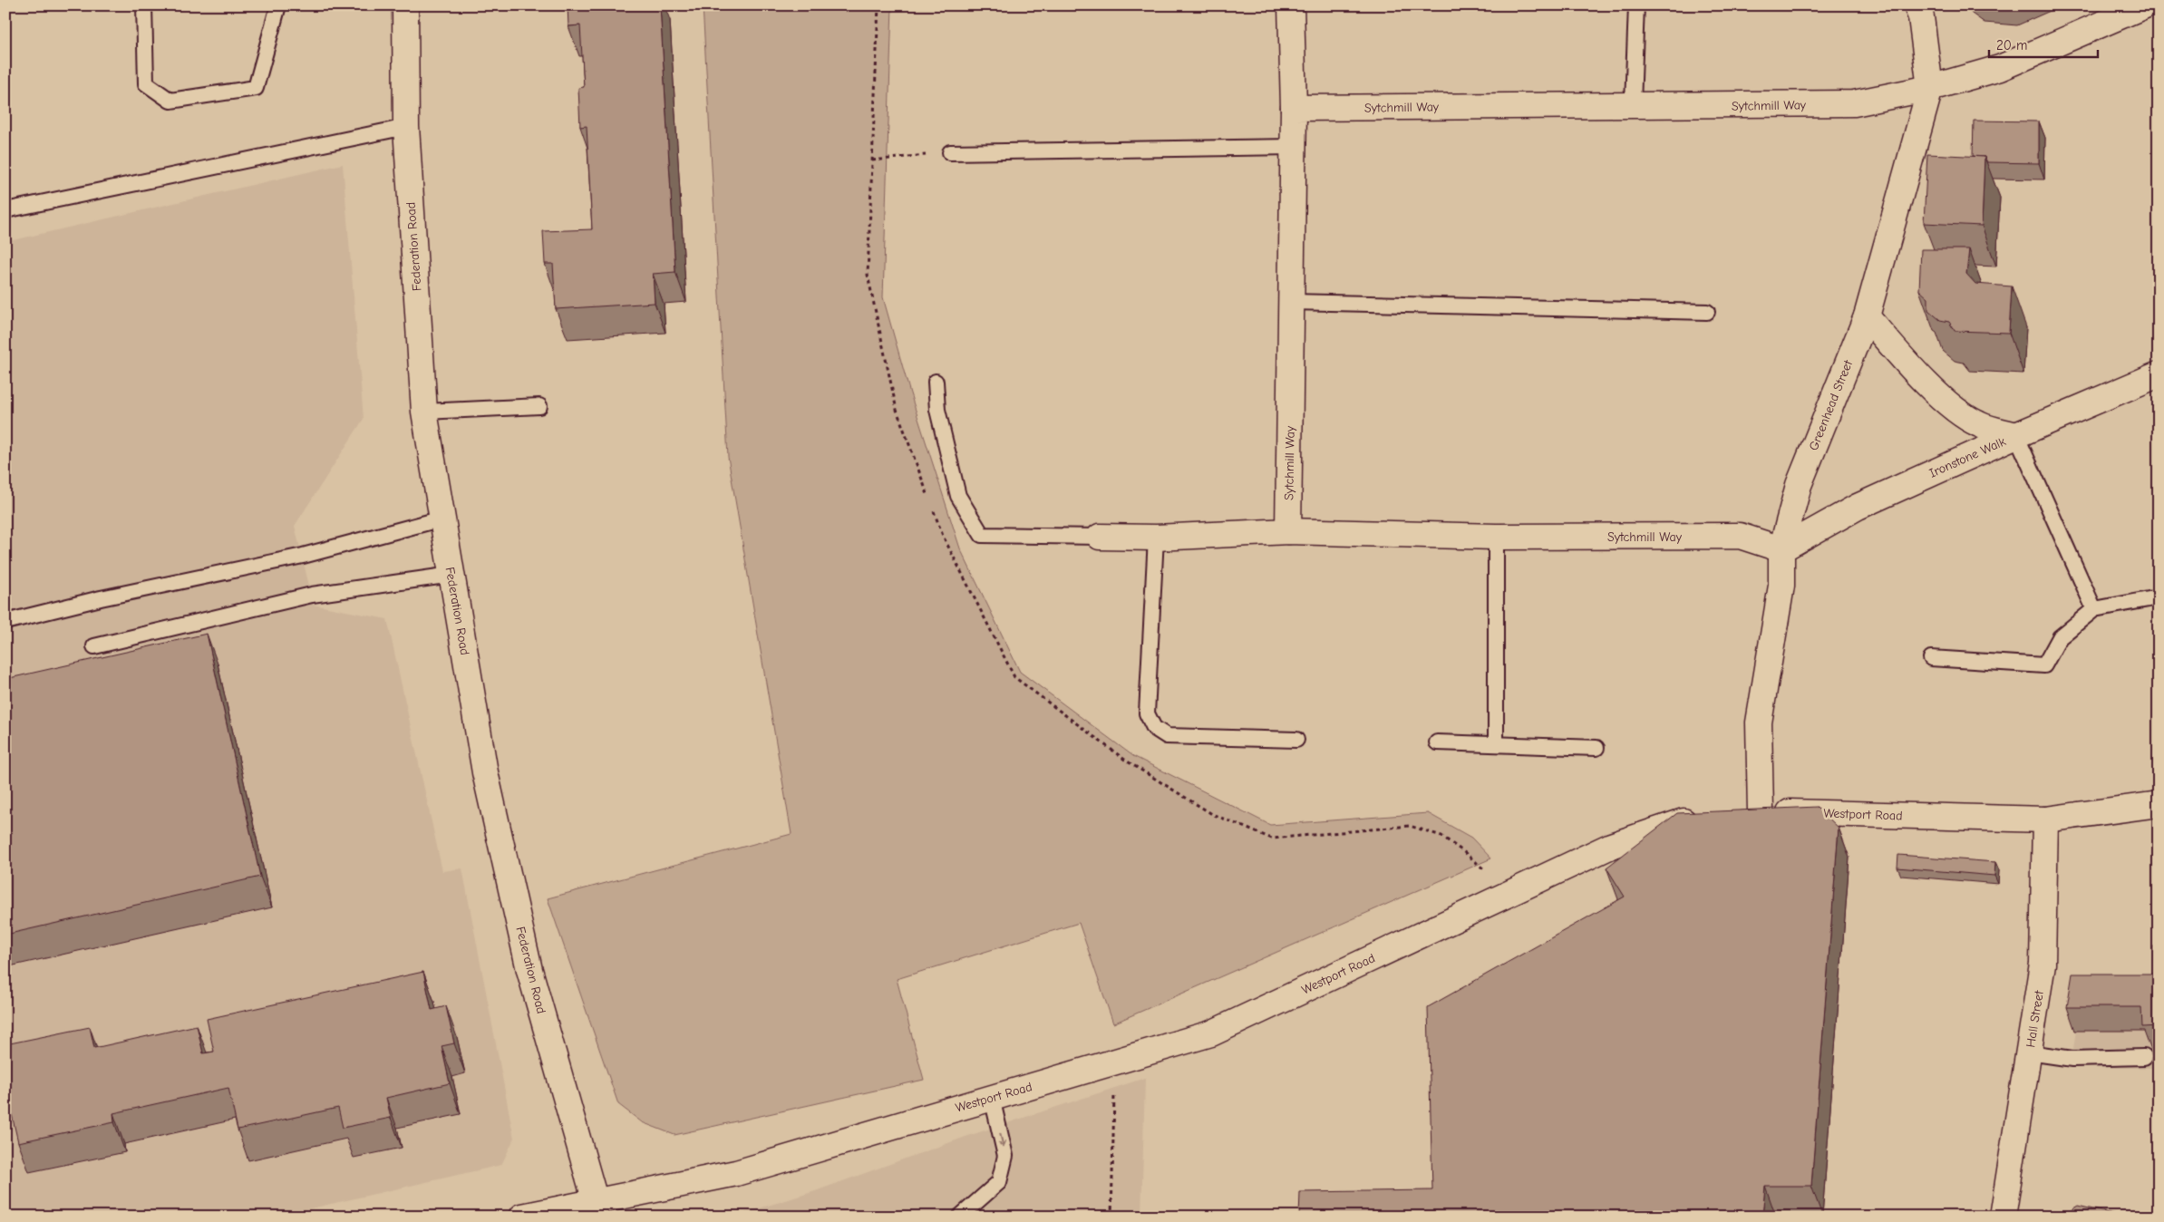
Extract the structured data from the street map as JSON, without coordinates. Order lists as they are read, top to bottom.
{
  "streets": {
    "street": [
      "Sytchmill Way",
      "Federation Road",
      "Greenhead Street",
      "Ironstone Walk",
      "Westport Road",
      "Hall Street"
    ]
  },
  "crossings": [
    ["Sytchmill Way", "Greenhead Street"],
    ["Sytchmill Way", "Ironstone Walk"],
    ["Federation Road", "Westport Road"],
    ["Greenhead Street", "Ironstone Walk"],
    ["Greenhead Street", "Westport Road"],
    ["Westport Road", "Hall Street"]
  ],
  "scale_bar": "20 m"
}
